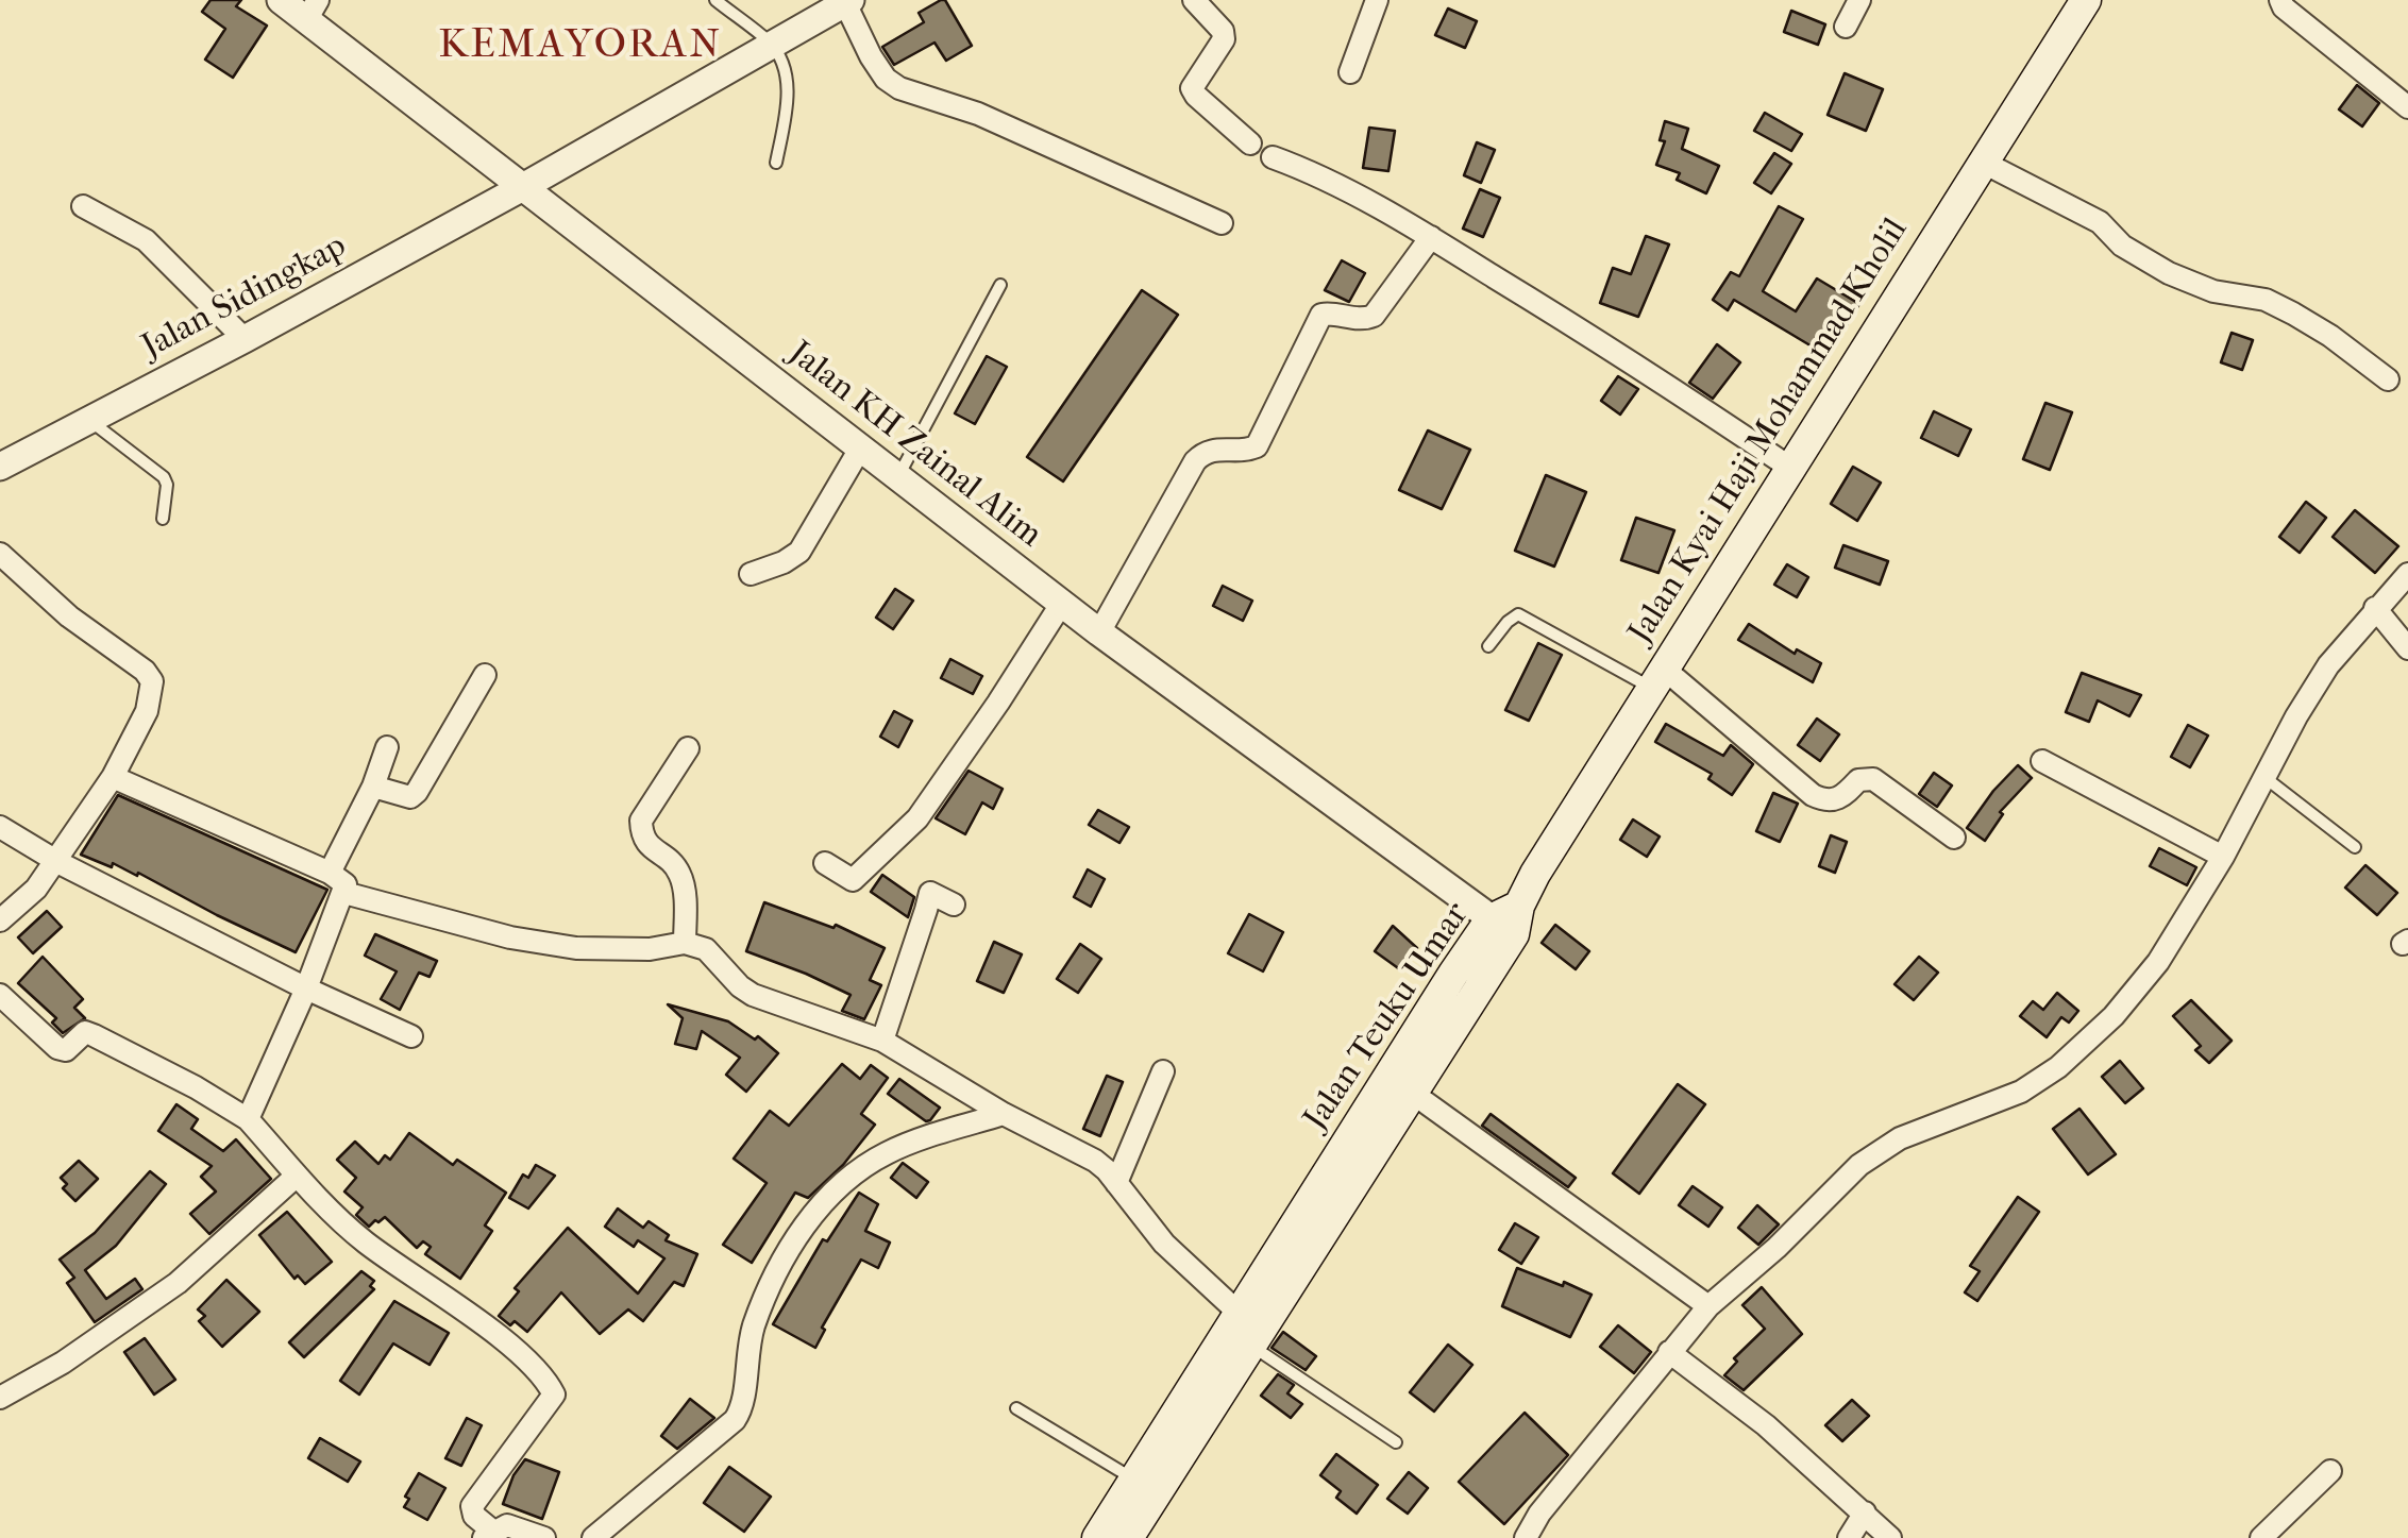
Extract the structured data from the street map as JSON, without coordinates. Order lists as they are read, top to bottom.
{
  "streets": {
    "main road": ["Jalan Kyai Haji Mohammad Kholil", "Jalan Teuku Umar"],
    "street": ["Jalan Sidingkap", "Jalan KH Zainal Alim"]
  },
  "crossings": [
    ["Jalan Sidingkap", "Jalan KH Zainal Alim"],
    ["Jalan Kyai Haji Mohammad Kholil", "Jalan KH Zainal Alim"],
    ["Jalan Kyai Haji Mohammad Kholil", "Jalan Teuku Umar"],
    ["Jalan KH Zainal Alim", "Jalan Teuku Umar"]
  ],
  "districts": ["KEMAYORAN"]
}
